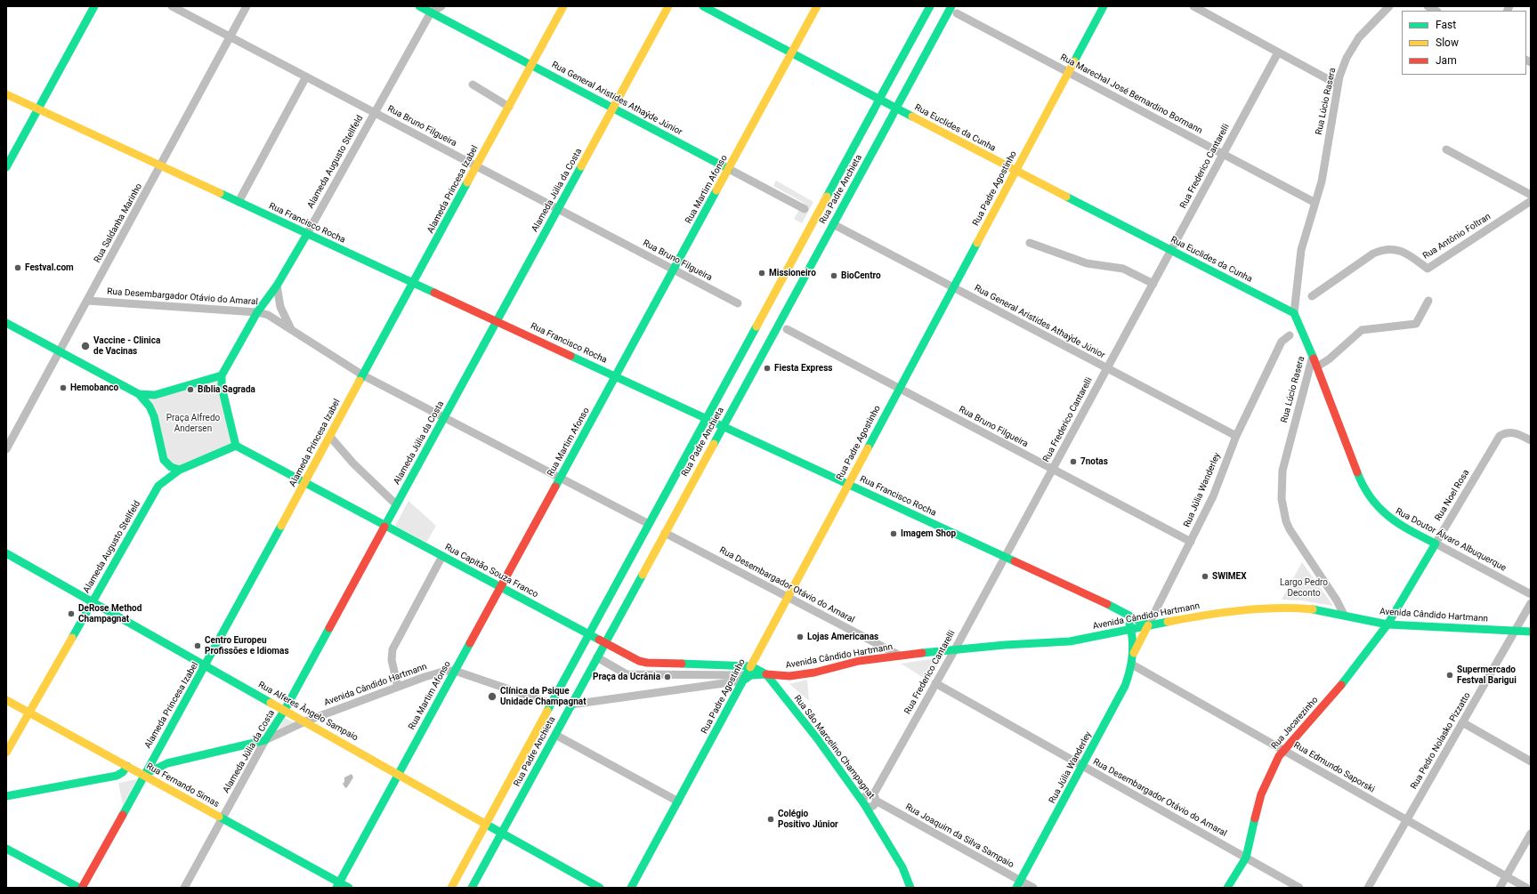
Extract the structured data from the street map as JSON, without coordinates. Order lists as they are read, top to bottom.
{
  "streets": {
    "street": [
      "Rua Marechal José Bernardino Bormann",
      "Rua General Aristides Athaýde Júnior",
      "Rua Lúcio Rasera",
      "Rua Bruno Filgueira",
      "Rua Euclides da Cunha",
      "Alameda Augusto Stellfeld",
      "Rua Frederico Cantarelli",
      "Rua Padre Agostinho",
      "Alameda Princesa Izabel",
      "Rua Martim Afonso",
      "Rua Padre Anchieta",
      "Alameda Júlia da Costa",
      "Rua Saldanha Marinho",
      "Rua Francisco Rocha",
      "Rua Antônio Foltran",
      "Rua Desembargador Otávio do Amaral",
      "Rua Júlia Wanderley",
      "Rua Noel Rosa",
      "Rua Doutor Álvaro Albuquerque",
      "Rua Capitão Souza Franco",
      "Avenida Cândido Hartmann",
      "Rua Alferes Ângelo Sampaio",
      "Rua Jacarezinho",
      "Rua Pedro Nolasko Pizzatto",
      "Rua São Marcelino Champagnat",
      "Rua Edmundo Saporski",
      "Rua Fernando Simas",
      "Rua Joaquim da Silva Sampaio"
    ]
  },
  "crossings": [
    ["Rua Marechal José Bernardino Bormann", "Rua Lúcio Rasera"],
    ["Rua Marechal José Bernardino Bormann", "Rua Frederico Cantarelli"],
    ["Rua Marechal José Bernardino Bormann", "Rua Padre Agostinho"],
    ["Rua General Aristides Athaýde Júnior", "Alameda Augusto Stellfeld"],
    ["Rua General Aristides Athaýde Júnior", "Rua Frederico Cantarelli"],
    ["Rua General Aristides Athaýde Júnior", "Rua Padre Agostinho"],
    ["Rua General Aristides Athaýde Júnior", "Alameda Princesa Izabel"],
    ["Rua General Aristides Athaýde Júnior", "Rua Martim Afonso"],
    ["Rua General Aristides Athaýde Júnior", "Rua Padre Anchieta"],
    ["Rua General Aristides Athaýde Júnior", "Alameda Júlia da Costa"],
    ["Rua General Aristides Athaýde Júnior", "Rua Júlia Wanderley"],
    ["Rua Lúcio Rasera", "Rua Euclides da Cunha"],
    ["Rua Lúcio Rasera", "Rua Doutor Álvaro Albuquerque"],
    ["Rua Lúcio Rasera", "Avenida Cândido Hartmann"],
    ["Rua Bruno Filgueira", "Alameda Augusto Stellfeld"],
    ["Rua Bruno Filgueira", "Rua Frederico Cantarelli"],
    ["Rua Bruno Filgueira", "Rua Padre Agostinho"],
    ["Rua Bruno Filgueira", "Alameda Princesa Izabel"],
    ["Rua Bruno Filgueira", "Rua Martim Afonso"],
    ["Rua Bruno Filgueira", "Alameda Júlia da Costa"],
    ["Rua Bruno Filgueira", "Rua Saldanha Marinho"],
    ["Rua Bruno Filgueira", "Rua Júlia Wanderley"],
    ["Rua Euclides da Cunha", "Rua Frederico Cantarelli"],
    ["Rua Euclides da Cunha", "Rua Padre Agostinho"],
    ["Rua Euclides da Cunha", "Rua Martim Afonso"],
    ["Alameda Augusto Stellfeld", "Rua Francisco Rocha"],
    ["Alameda Augusto Stellfeld", "Rua Desembargador Otávio do Amaral"],
    ["Alameda Augusto Stellfeld", "Rua Alferes Ângelo Sampaio"],
    ["Alameda Augusto Stellfeld", "Rua Fernando Simas"],
    ["Rua Frederico Cantarelli", "Rua Francisco Rocha"],
    ["Rua Frederico Cantarelli", "Rua Desembargador Otávio do Amaral"],
    ["Rua Frederico Cantarelli", "Avenida Cândido Hartmann"],
    ["Rua Frederico Cantarelli", "Rua São Marcelino Champagnat"],
    ["Rua Frederico Cantarelli", "Rua Joaquim da Silva Sampaio"],
    ["Rua Padre Agostinho", "Rua Francisco Rocha"],
    ["Rua Padre Agostinho", "Rua Desembargador Otávio do Amaral"],
    ["Rua Padre Agostinho", "Rua Capitão Souza Franco"],
    ["Rua Padre Agostinho", "Rua São Marcelino Champagnat"],
    ["Alameda Princesa Izabel", "Rua Francisco Rocha"],
    ["Alameda Princesa Izabel", "Rua Desembargador Otávio do Amaral"],
    ["Alameda Princesa Izabel", "Rua Capitão Souza Franco"],
    ["Alameda Princesa Izabel", "Avenida Cândido Hartmann"],
    ["Alameda Princesa Izabel", "Rua Alferes Ângelo Sampaio"],
    ["Alameda Princesa Izabel", "Rua Fernando Simas"],
    ["Rua Martim Afonso", "Rua Francisco Rocha"],
    ["Rua Martim Afonso", "Rua Desembargador Otávio do Amaral"],
    ["Rua Martim Afonso", "Rua Capitão Souza Franco"],
    ["Rua Martim Afonso", "Avenida Cândido Hartmann"],
    ["Rua Martim Afonso", "Rua Alferes Ângelo Sampaio"],
    ["Rua Martim Afonso", "Rua Fernando Simas"],
    ["Rua Padre Anchieta", "Rua Francisco Rocha"],
    ["Rua Padre Anchieta", "Rua Desembargador Otávio do Amaral"],
    ["Rua Padre Anchieta", "Rua Capitão Souza Franco"],
    ["Rua Padre Anchieta", "Avenida Cândido Hartmann"],
    ["Rua Padre Anchieta", "Rua Alferes Ângelo Sampaio"],
    ["Alameda Júlia da Costa", "Rua Francisco Rocha"],
    ["Alameda Júlia da Costa", "Rua Desembargador Otávio do Amaral"],
    ["Alameda Júlia da Costa", "Rua Capitão Souza Franco"],
    ["Alameda Júlia da Costa", "Avenida Cândido Hartmann"],
    ["Alameda Júlia da Costa", "Rua Alferes Ângelo Sampaio"],
    ["Alameda Júlia da Costa", "Rua Fernando Simas"],
    ["Rua Saldanha Marinho", "Rua Francisco Rocha"],
    ["Rua Saldanha Marinho", "Rua Desembargador Otávio do Amaral"],
    ["Rua Francisco Rocha", "Rua Júlia Wanderley"],
    ["Rua Francisco Rocha", "Avenida Cândido Hartmann"],
    ["Rua Desembargador Otávio do Amaral", "Rua Júlia Wanderley"],
    ["Rua Desembargador Otávio do Amaral", "Avenida Cândido Hartmann"],
    ["Rua Desembargador Otávio do Amaral", "Rua Jacarezinho"],
    ["Rua Júlia Wanderley", "Avenida Cândido Hartmann"],
    ["Rua Júlia Wanderley", "Rua Edmundo Saporski"],
    ["Rua Júlia Wanderley", "Rua Joaquim da Silva Sampaio"],
    ["Rua Noel Rosa", "Rua Doutor Álvaro Albuquerque"],
    ["Rua Noel Rosa", "Avenida Cândido Hartmann"],
    ["Rua Noel Rosa", "Rua Jacarezinho"],
    ["Rua Capitão Souza Franco", "Rua São Marcelino Champagnat"],
    ["Avenida Cândido Hartmann", "Rua Alferes Ângelo Sampaio"],
    ["Avenida Cândido Hartmann", "Rua Jacarezinho"],
    ["Avenida Cândido Hartmann", "Rua Pedro Nolasko Pizzatto"],
    ["Avenida Cândido Hartmann", "Rua São Marcelino Champagnat"],
    ["Avenida Cândido Hartmann", "Rua Fernando Simas"],
    ["Rua Jacarezinho", "Rua Edmundo Saporski"],
    ["Rua Pedro Nolasko Pizzatto", "Rua Edmundo Saporski"]
  ],
  "parks": ["Praça Alfredo Andersen", "Largo Pedro Deconto"],
  "places": [
    "Festval.com",
    "Missioneiro",
    "BioCentro",
    "Vaccine - Clinica de Vacinas",
    "Fiesta Express",
    "Hemobanco",
    "Bíblia Sagrada",
    "7notas",
    "Imagem Shop",
    "SWIMEX",
    "DeRose Method Champagnat",
    "Lojas Americanas",
    "Centro Europeu Profissões e Idiomas",
    "Supermercado Festval Barigui",
    "Praça da Ucrânia",
    "Clínica da Psique Unidade Champagnat",
    "Colégio Positivo Júnior"
  ],
  "legend": ["Fast", "Slow", "Jam"]
}
